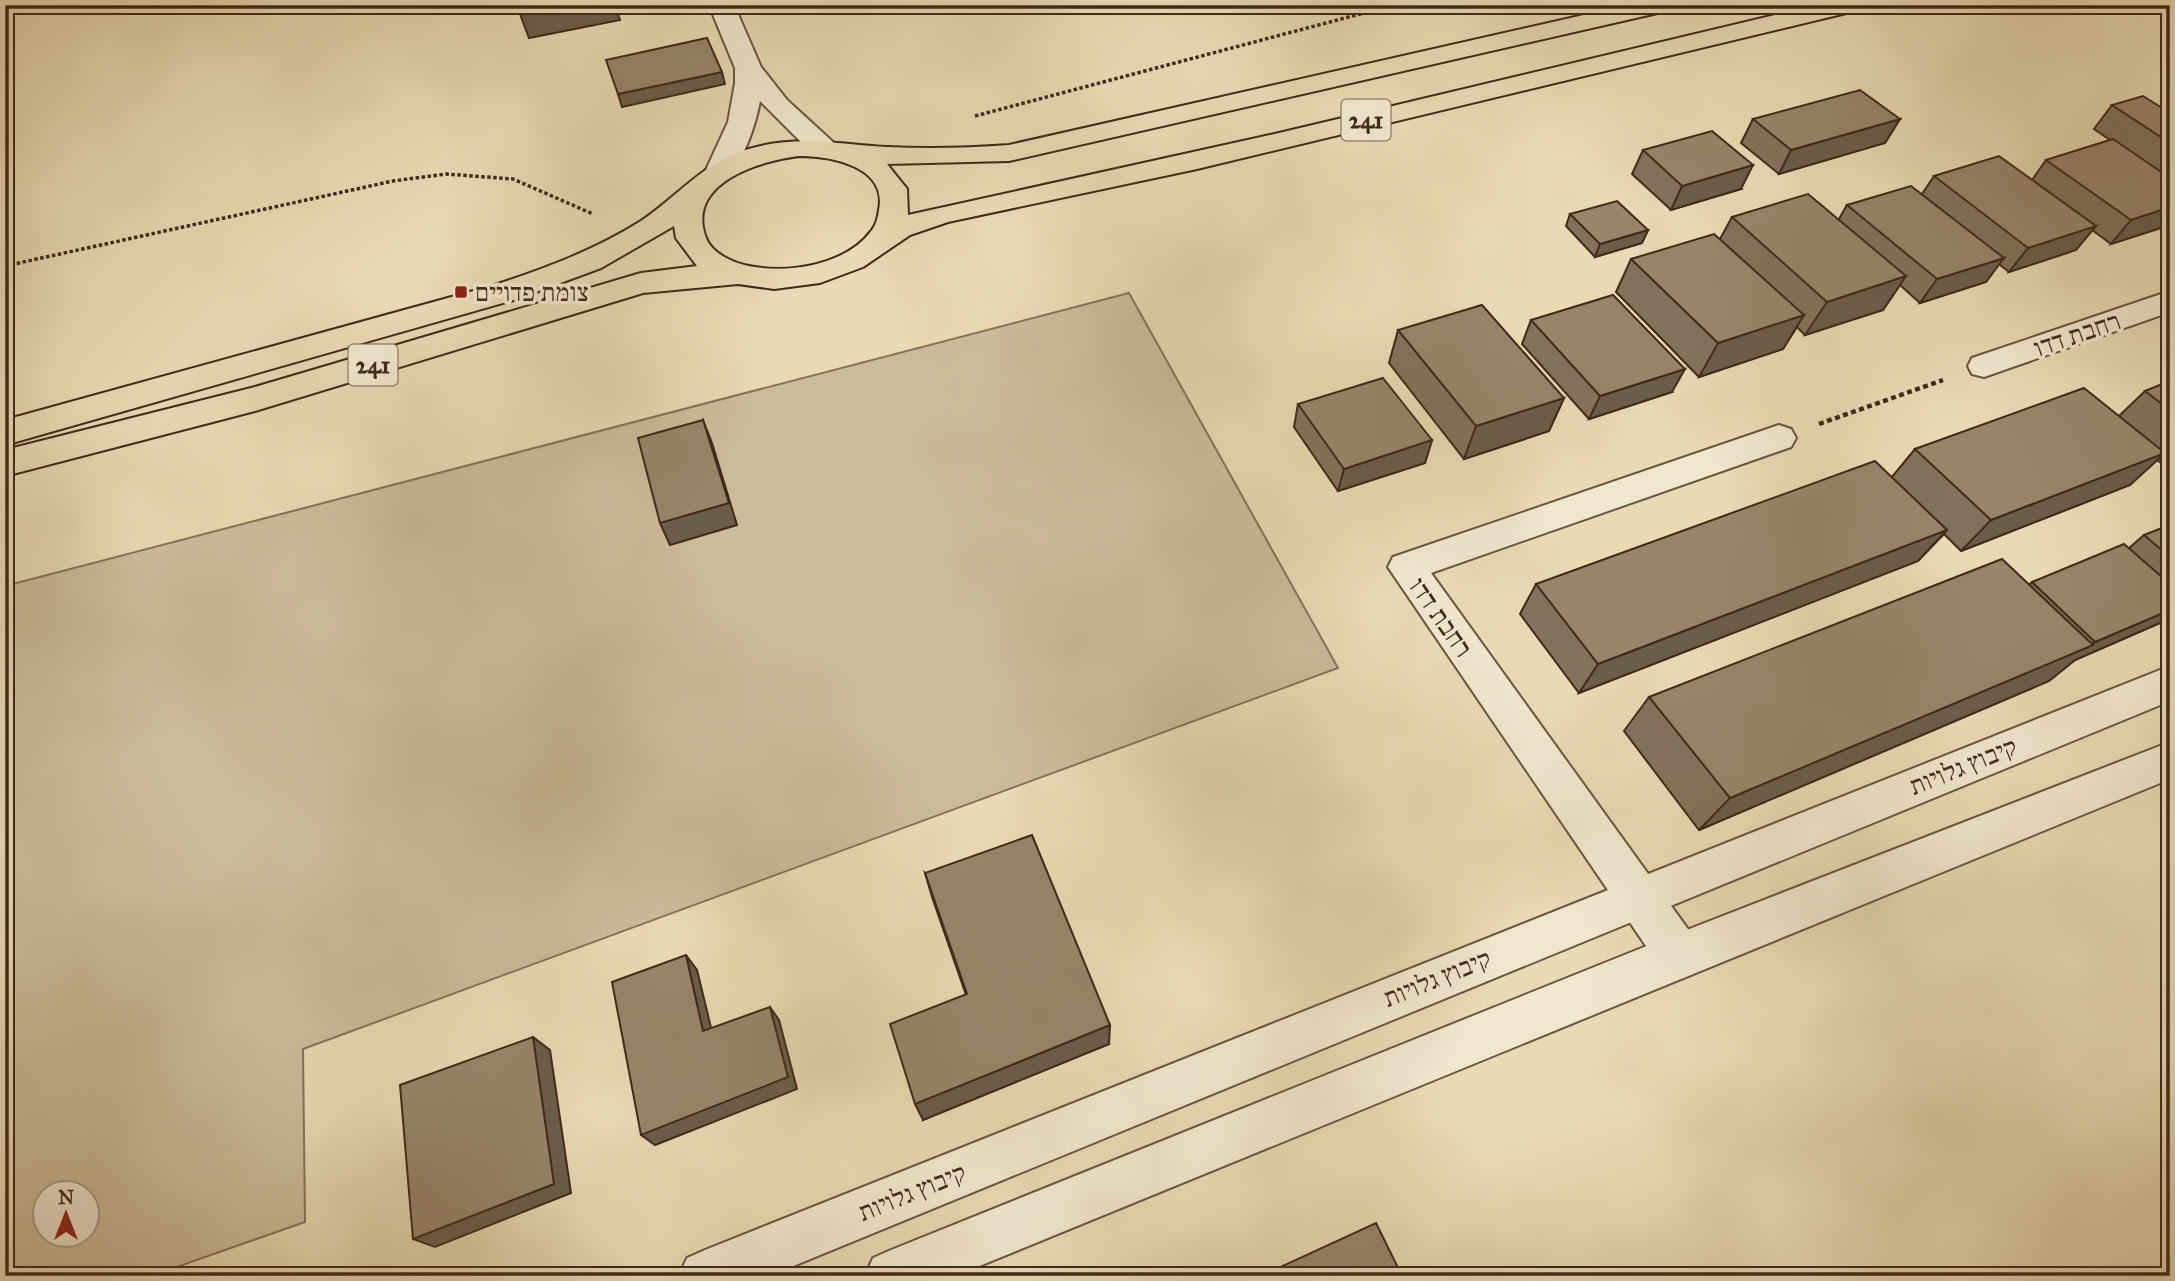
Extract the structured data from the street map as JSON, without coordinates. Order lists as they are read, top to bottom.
{
  "streets": {
    "main road": ["241"],
    "street": ["רחבת דדו", "קיבוץ גלויות"]
  },
  "crossings": [
    ["רחבת דדו", "קיבוץ גלויות"]
  ],
  "places": {
    "transit": ["צומת פדויים"]
  },
  "north": "top"
}
